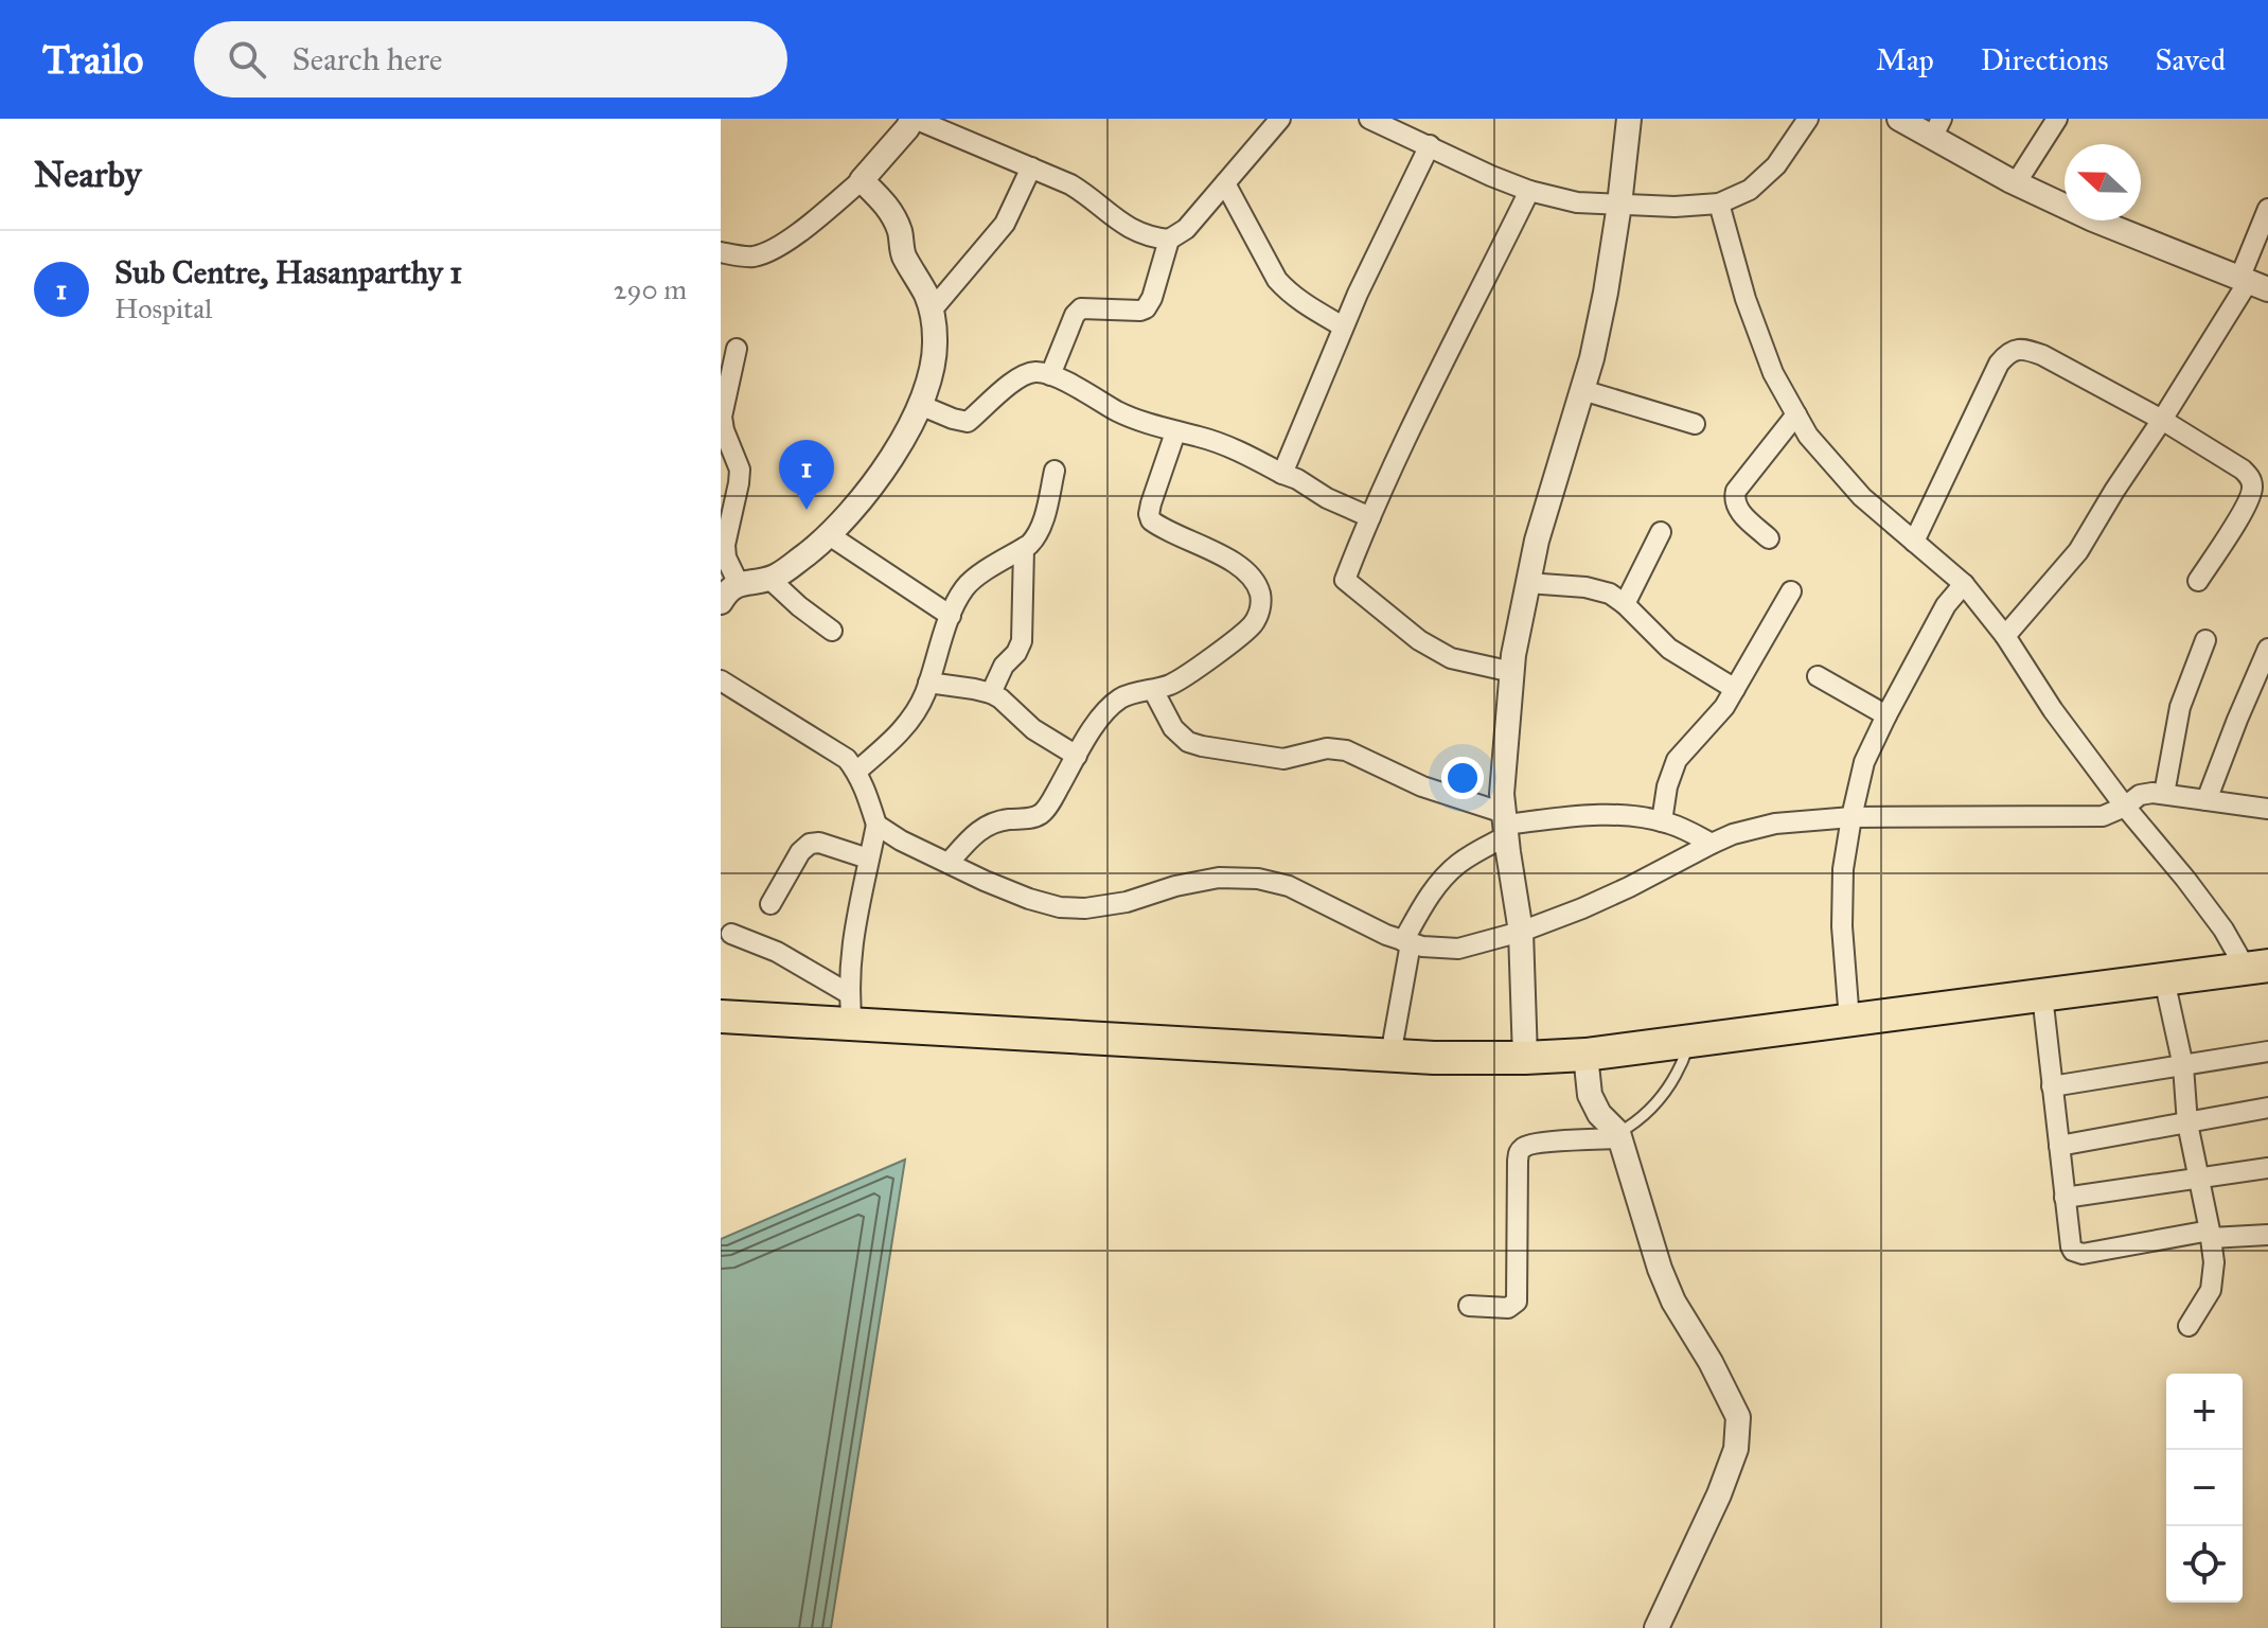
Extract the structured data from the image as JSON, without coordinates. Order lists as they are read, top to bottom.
{
  "north": "left",
  "page": {
    "header": "Trailo",
    "search": "Search here",
    "nav": ["Map", "Directions", "Saved"],
    "heading": "Nearby",
    "list": [
      {
        "mark": "1",
        "name": "Sub Centre, Hasanparthy 1",
        "note": "Hospital",
        "value": "290 m"
      }
    ],
    "pins": "1",
    "map_buttons": ["+", "−"]
  }
}
